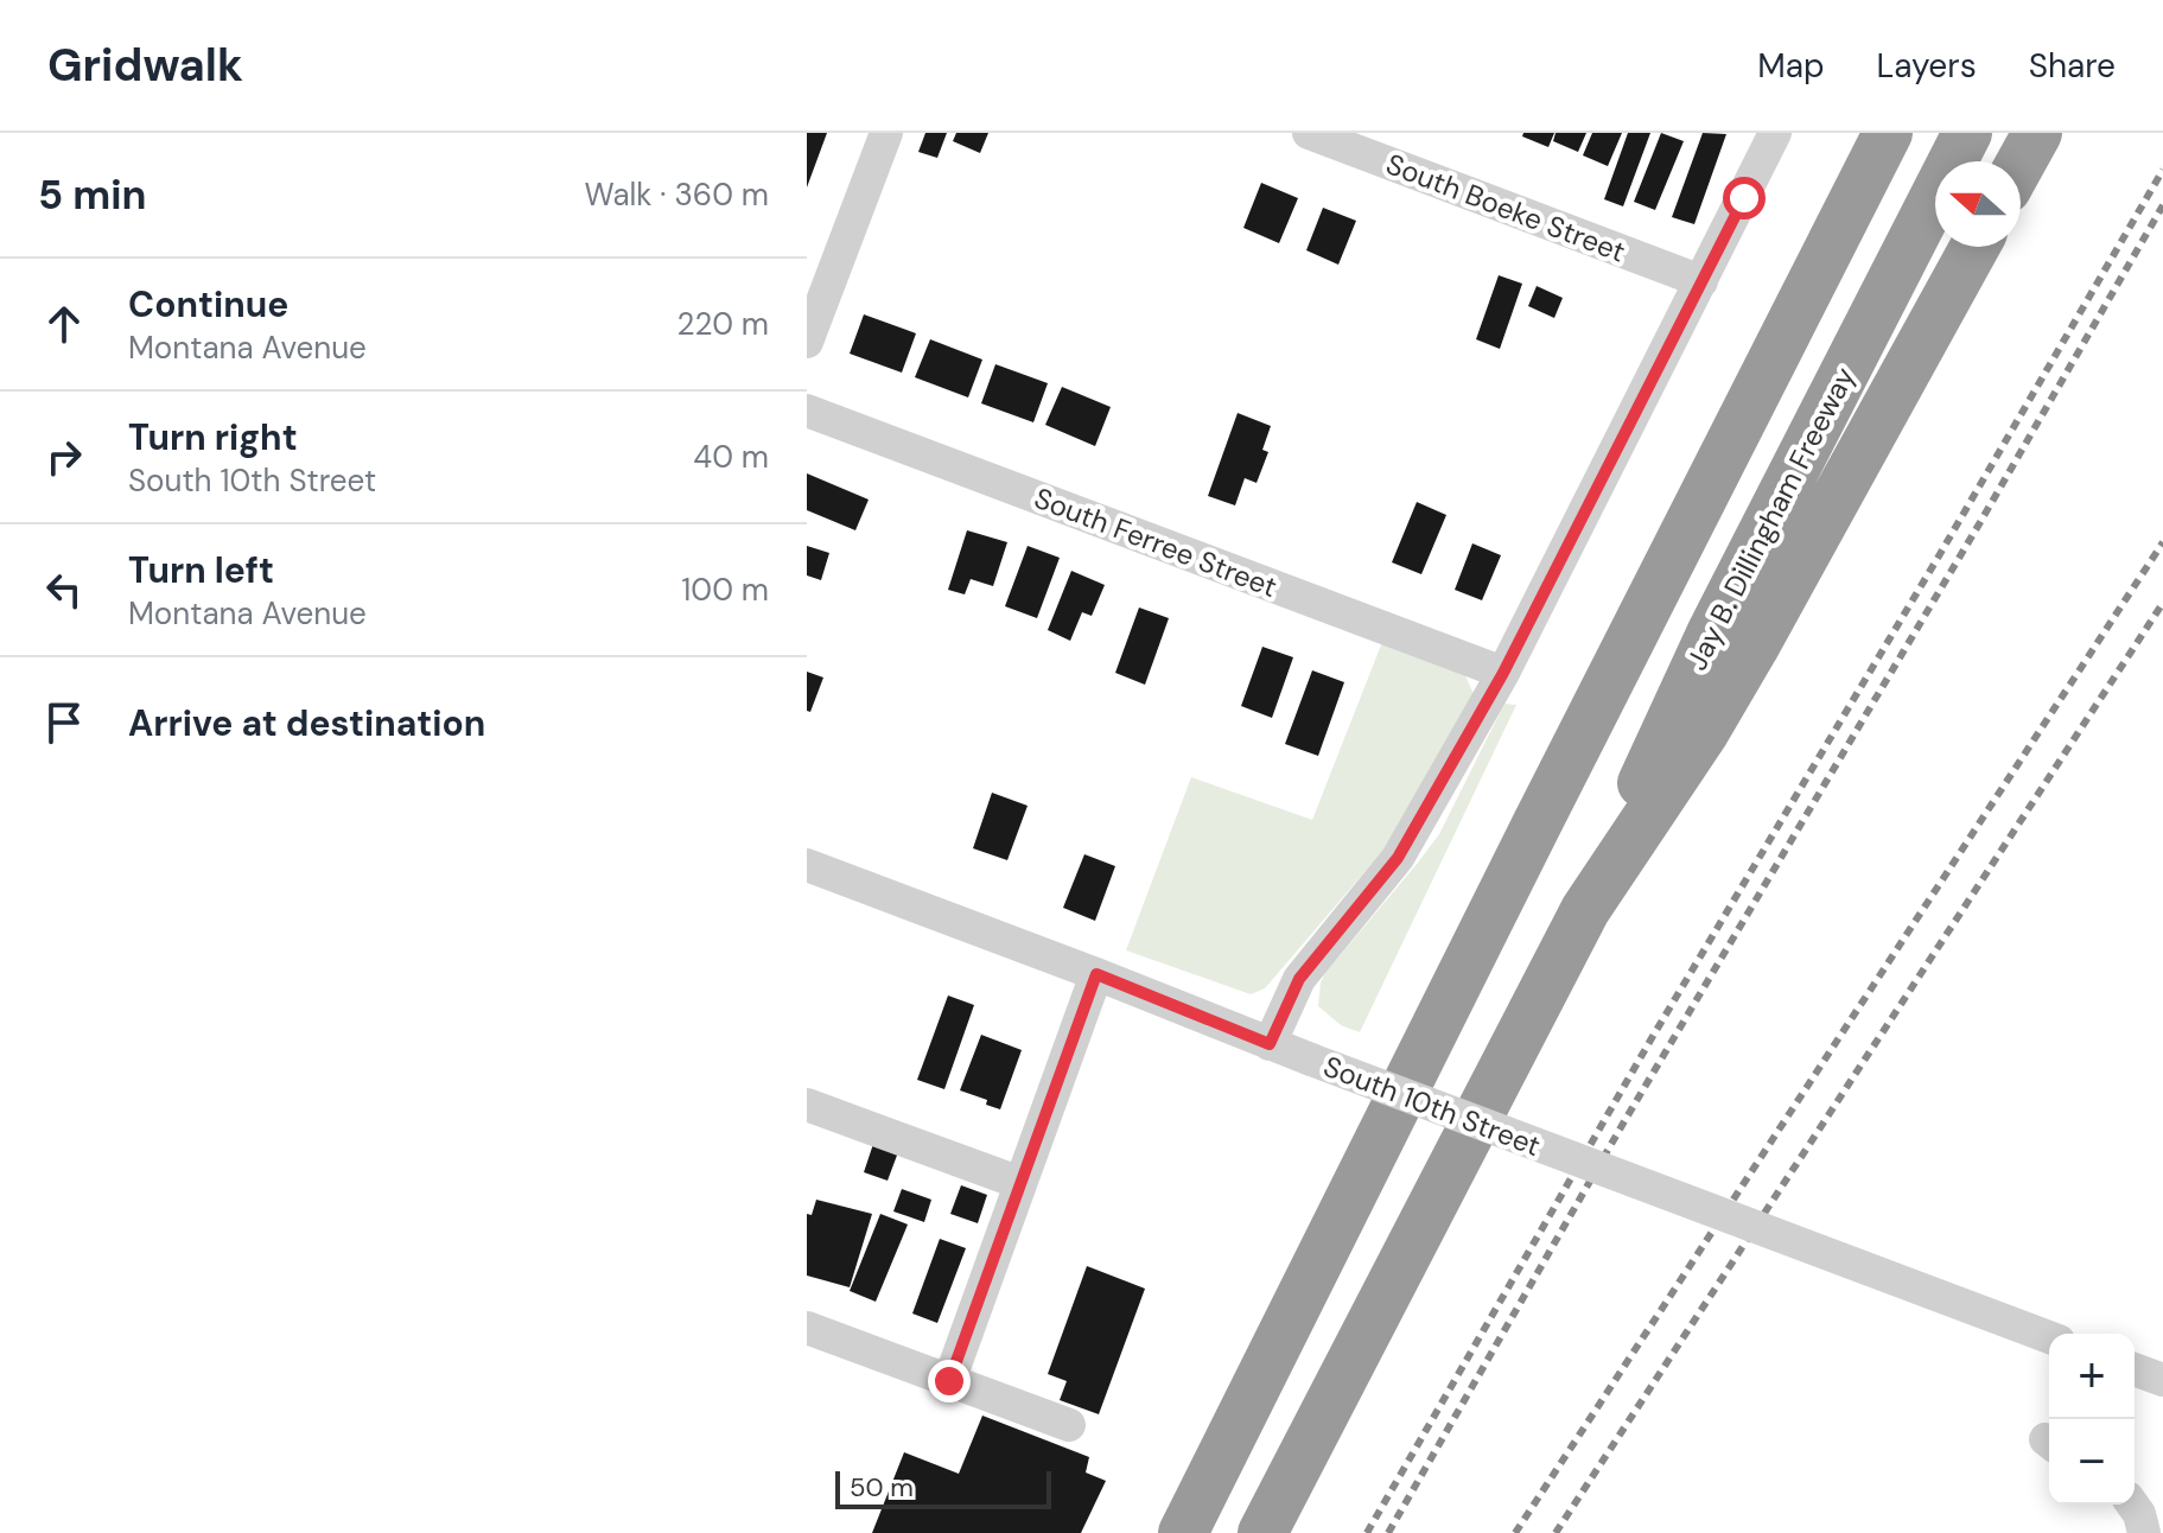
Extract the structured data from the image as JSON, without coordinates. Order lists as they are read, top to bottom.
{
  "streets": {
    "highway": ["Jay B. Dillingham Freeway"],
    "street": ["South Boeke Street", "South Ferree Street", "South 10th Street"]
  },
  "scale_bar": "50 m",
  "north": "left",
  "page": {
    "header": "Gridwalk",
    "nav": ["Map", "Layers", "Share"],
    "heading": ["5 min", "Walk · 360 m"],
    "list": [
      ["Continue", "Montana Avenue", "220 m"],
      ["Turn right", "South 10th Street", "40 m"],
      ["Turn left", "Montana Avenue", "100 m"],
      "Arrive at destination"
    ],
    "map_buttons": ["+", "−"],
    "scale": "50 m"
  }
}
